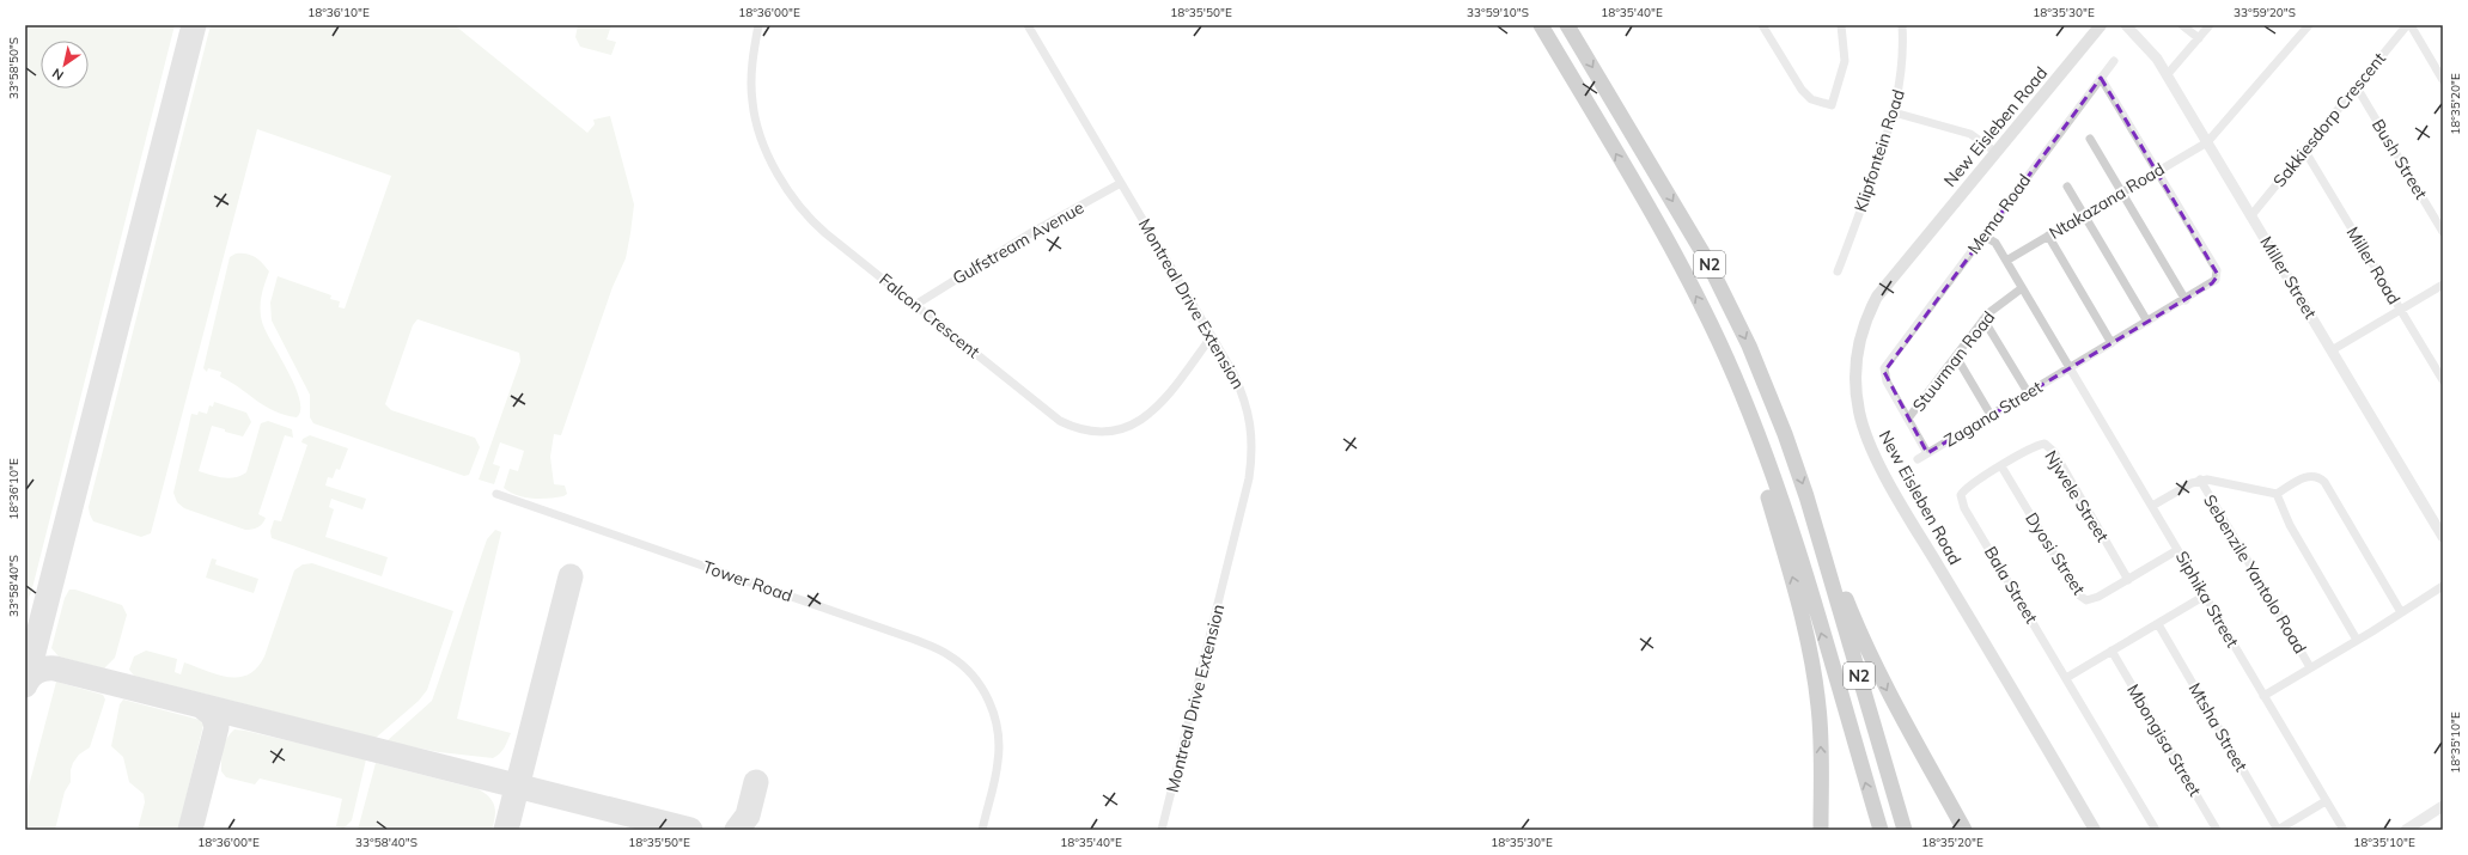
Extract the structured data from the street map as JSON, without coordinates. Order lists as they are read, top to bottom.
{
  "streets": {
    "highway": ["N2"],
    "main road": ["New Eisleben Road"],
    "street": [
      "Sakkiesdorp Crescent",
      "Klipfontein Road",
      "Bush Street",
      "Ntakazana Road",
      "Mema Road",
      "Gulfstream Avenue",
      "Miller Road",
      "Miller Street",
      "Montreal Drive Extension",
      "Falcon Crescent",
      "Stuurman Road",
      "Zagana Street",
      "Njwele Street",
      "Dyosi Street",
      "Sebenzile Yantolo Road",
      "Tower Road",
      "Bala Street",
      "Siphika Street",
      "Mtsha Street",
      "Mbongisa Street"
    ]
  },
  "crossings": [
    ["Sakkiesdorp Crescent", "Bush Street"],
    ["Sakkiesdorp Crescent", "Miller Road"],
    ["Sakkiesdorp Crescent", "Miller Street"],
    ["Ntakazana Road", "Miller Street"],
    ["Ntakazana Road", "Zagana Street"],
    ["Ntakazana Road", "Siphika Street"],
    ["Mema Road", "Stuurman Road"],
    ["Mema Road", "Siphika Street"],
    ["Gulfstream Avenue", "Montreal Drive Extension"],
    ["Gulfstream Avenue", "Falcon Crescent"],
    ["Montreal Drive Extension", "Falcon Crescent"],
    ["Stuurman Road", "Siphika Street"],
    ["Zagana Street", "Siphika Street"],
    ["Njwele Street", "Dyosi Street"],
    ["Njwele Street", "Bala Street"],
    ["Dyosi Street", "Siphika Street"]
  ],
  "north": "bottom left",
  "coordinates": [
    "18°36'10\"E",
    "18°36'00\"E",
    "18°35'50\"E",
    "33°59'10\"S",
    "18°35'40\"E",
    "18°35'30\"E",
    "33°59'20\"S",
    "33°58'50\"S",
    "18°35'20\"E",
    "33°58'40\"S",
    "18°35'10\"E"
  ]
}
